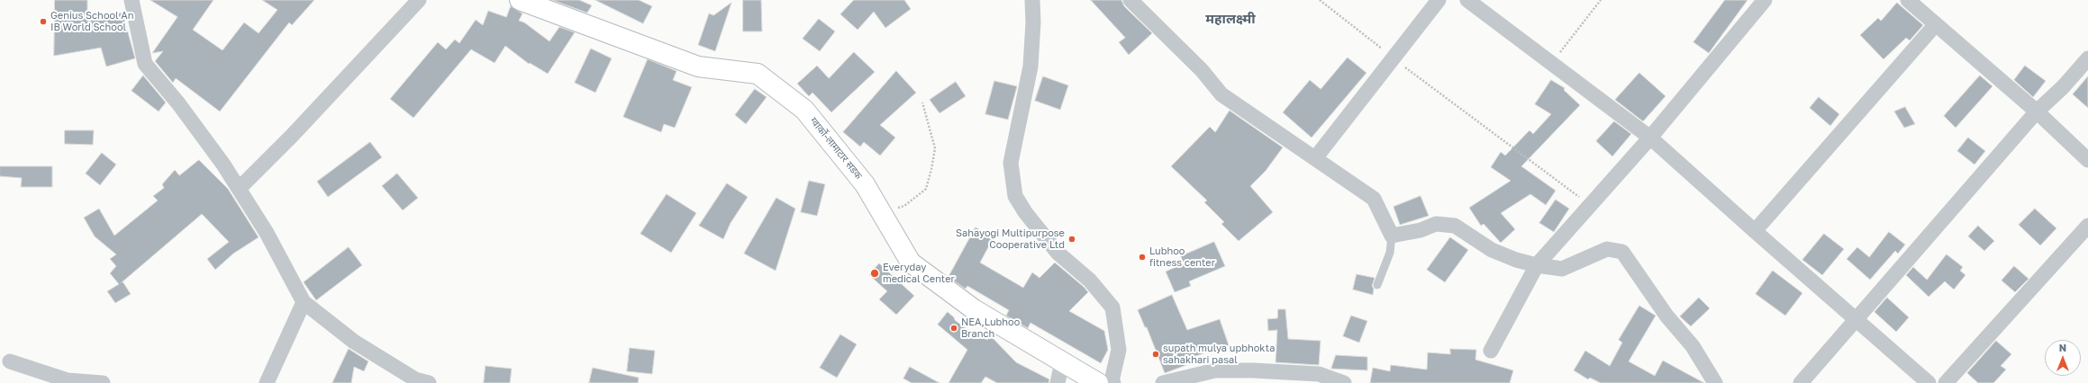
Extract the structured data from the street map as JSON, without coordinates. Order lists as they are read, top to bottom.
{
  "streets": {
    "main road": ["ग्वार्को-लामाटार सडक"]
  },
  "districts": ["महालक्ष्मी"],
  "places": [
    "Genius School An IB World School",
    "Sahayogi Multipurpose Cooperative Ltd",
    "Lubhoo fitness center",
    "Everyday medical Center",
    "NEA,Lubhoo Branch",
    "supath mulya upbhokta sahakhari pasal"
  ],
  "north": "top"
}
